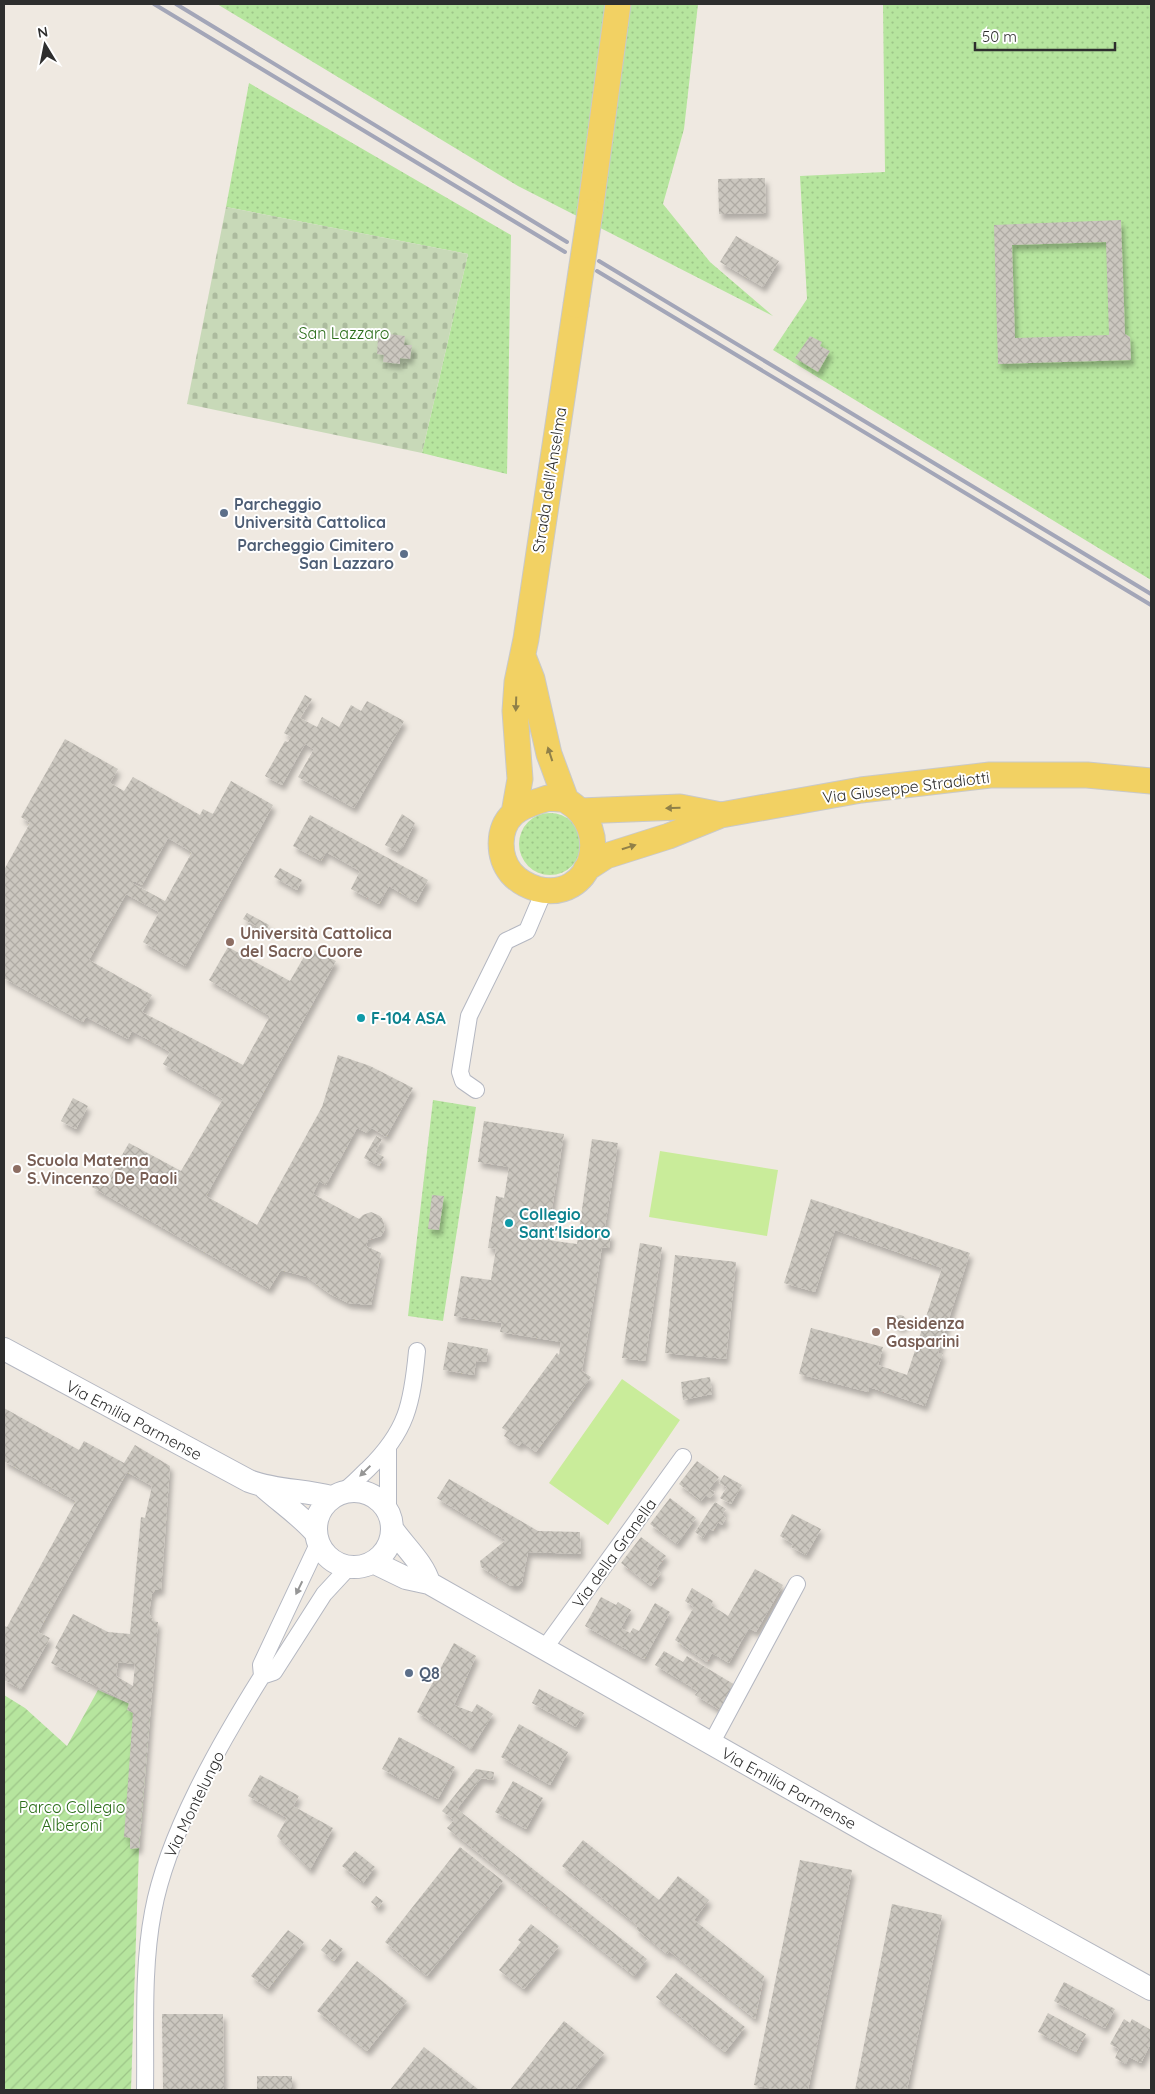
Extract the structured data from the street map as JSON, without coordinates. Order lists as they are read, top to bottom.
{
  "streets": {
    "main road": ["Strada dell'Anselma", "Via Giuseppe Stradiotti", "Via Emilia Parmense"],
    "street": ["Via della Granella", "Via Montelungo"]
  },
  "crossings": [
    ["Strada dell'Anselma", "Via Giuseppe Stradiotti"],
    ["Via Emilia Parmense", "Via della Granella"],
    ["Via Emilia Parmense", "Via Montelungo"]
  ],
  "parks": ["San Lazzaro", "Parco Collegio Alberoni"],
  "places": [
    "Parcheggio Università Cattolica",
    "Parcheggio Cimitero San Lazzaro",
    "Università Cattolica del Sacro Cuore",
    "F-104 ASA",
    "Scuola Materna S.Vincenzo De Paoli",
    "Collegio Sant'Isidoro",
    "Residenza Gasparini",
    "Q8"
  ],
  "scale_bar": "50 m",
  "north": "top"
}
